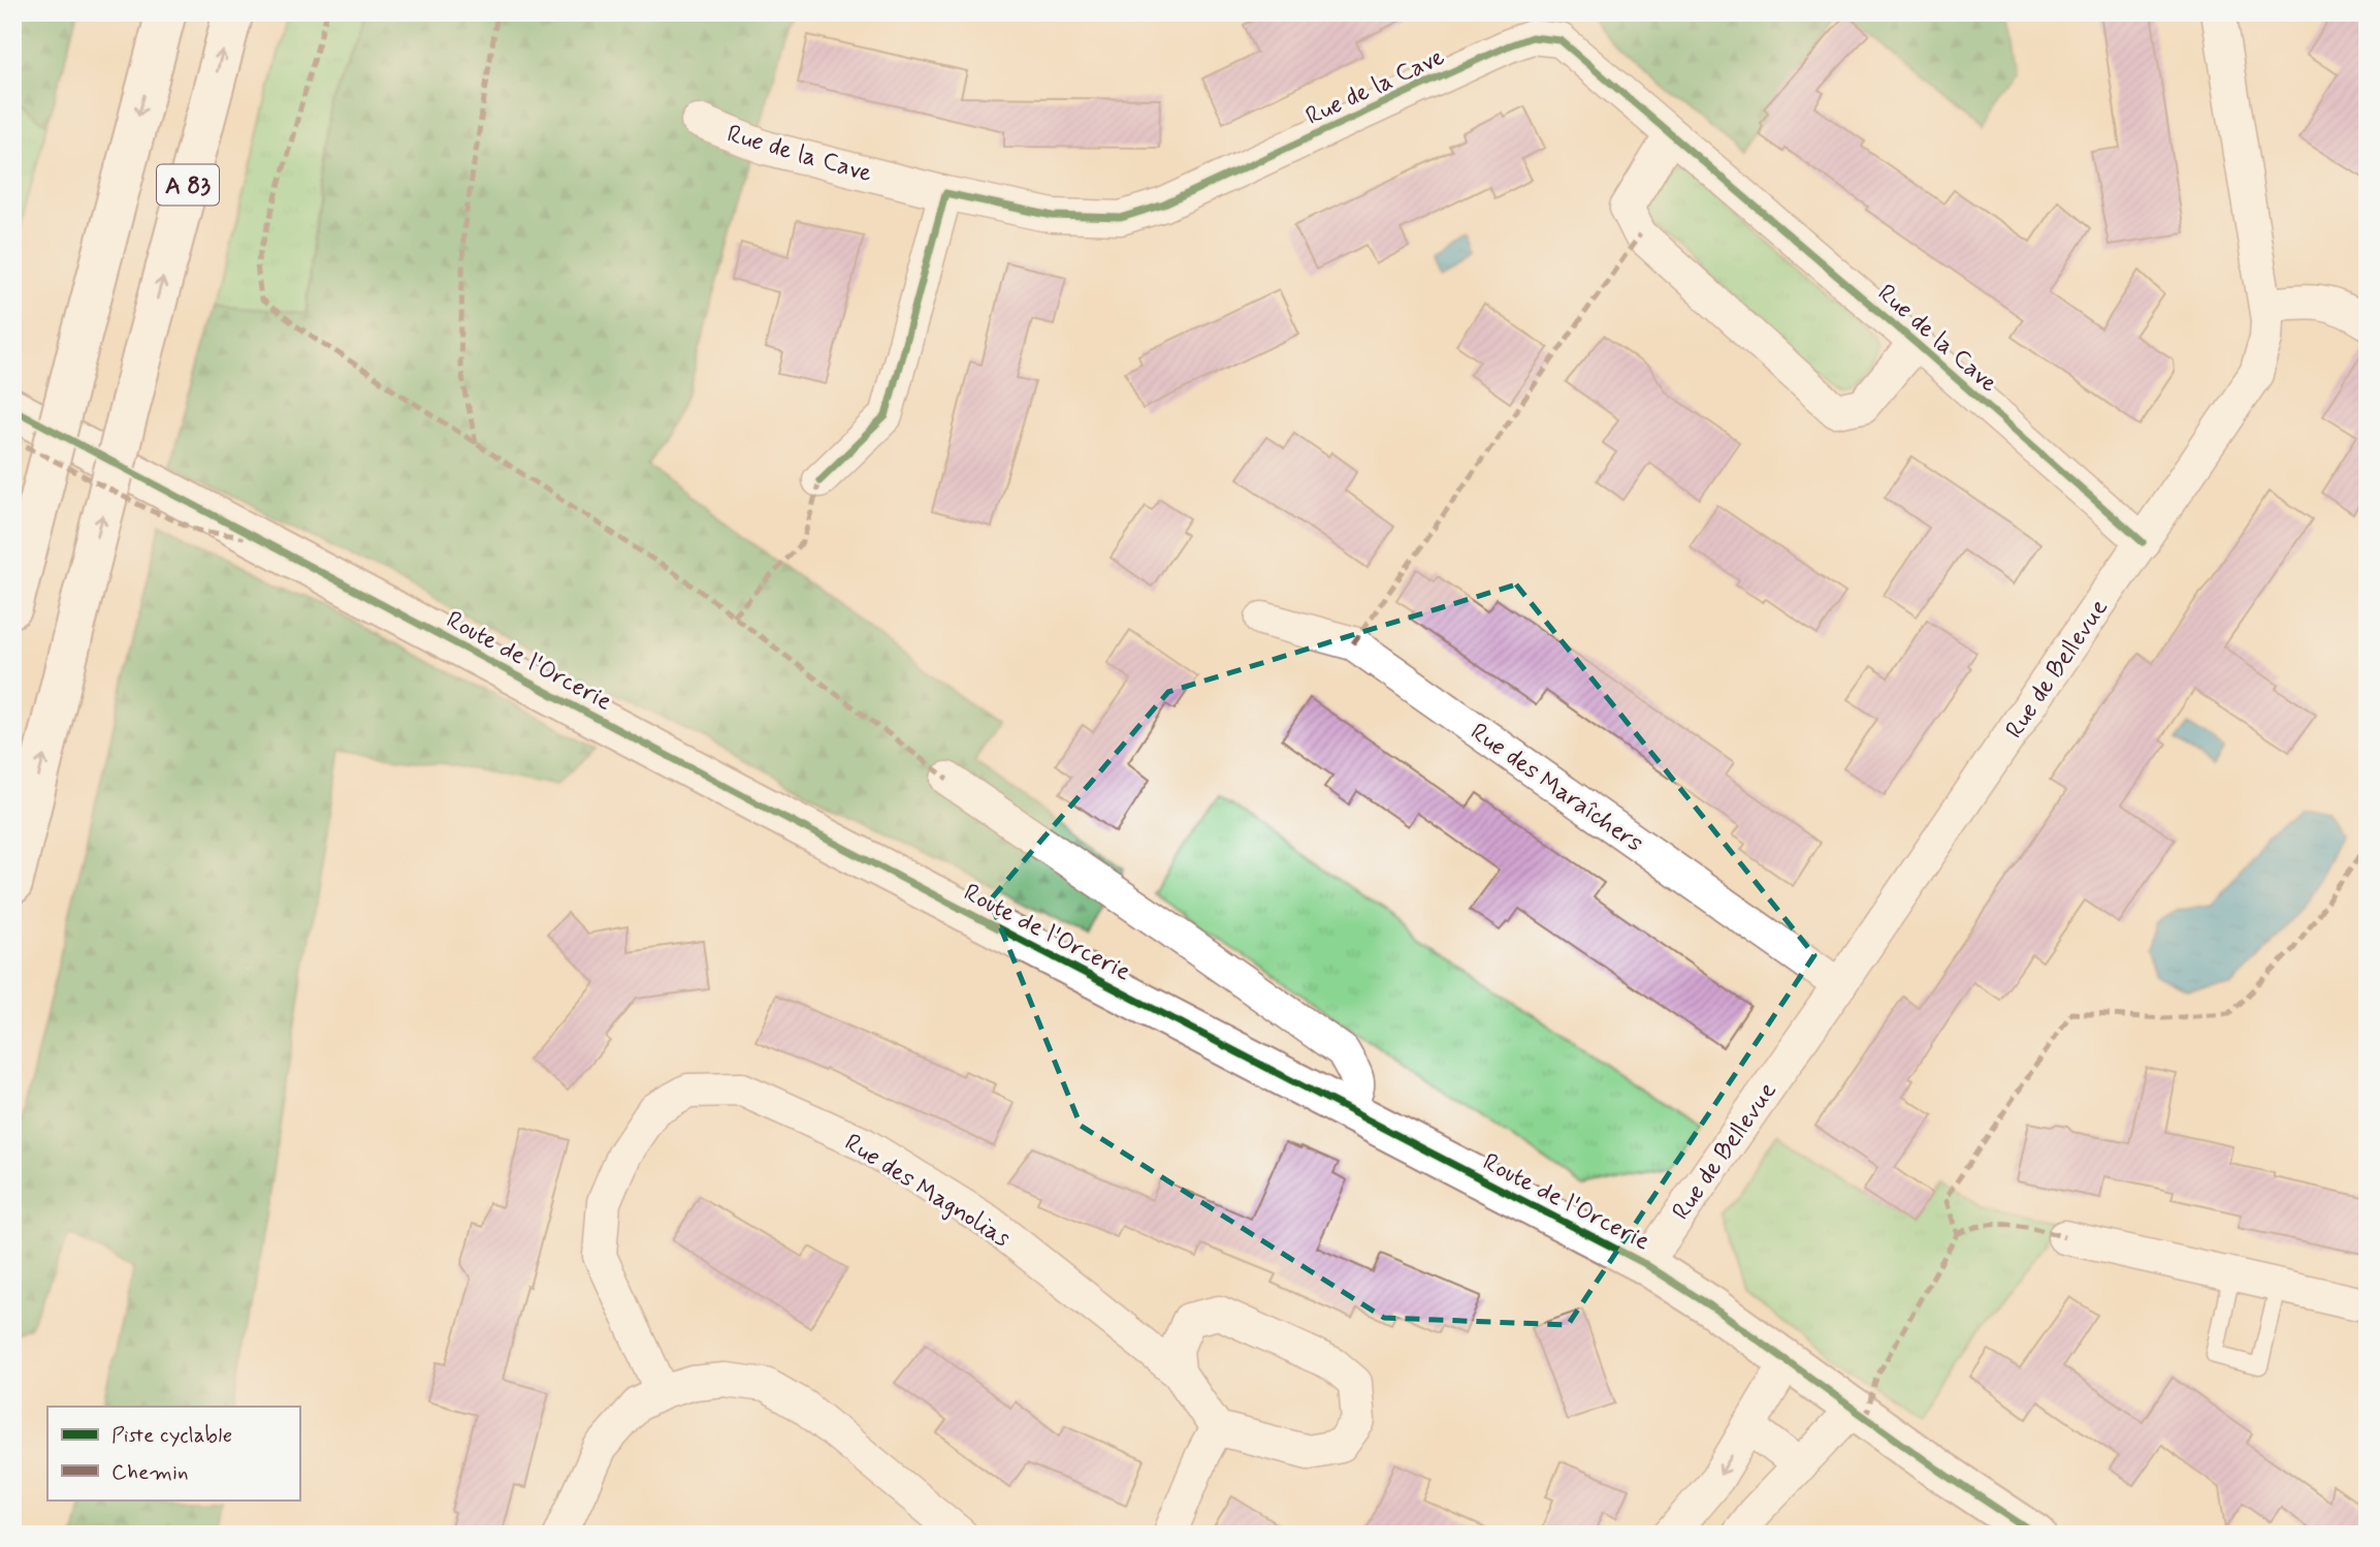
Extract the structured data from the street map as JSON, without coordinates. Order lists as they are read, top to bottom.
{
  "streets": {
    "main road": ["A 83", "Route de l'Orcerie"],
    "street": [
      "Rue de la Cave",
      "Rue de Bellevue",
      "Rue des Maraîchers",
      "Rue des Magnolias"
    ]
  },
  "crossings": [
    ["Rue de la Cave", "Rue de Bellevue"],
    ["Route de l'Orcerie", "Rue de Bellevue"],
    ["Rue de Bellevue", "Rue des Maraîchers"]
  ],
  "legend": ["Piste cyclable", "Chemin"]
}
